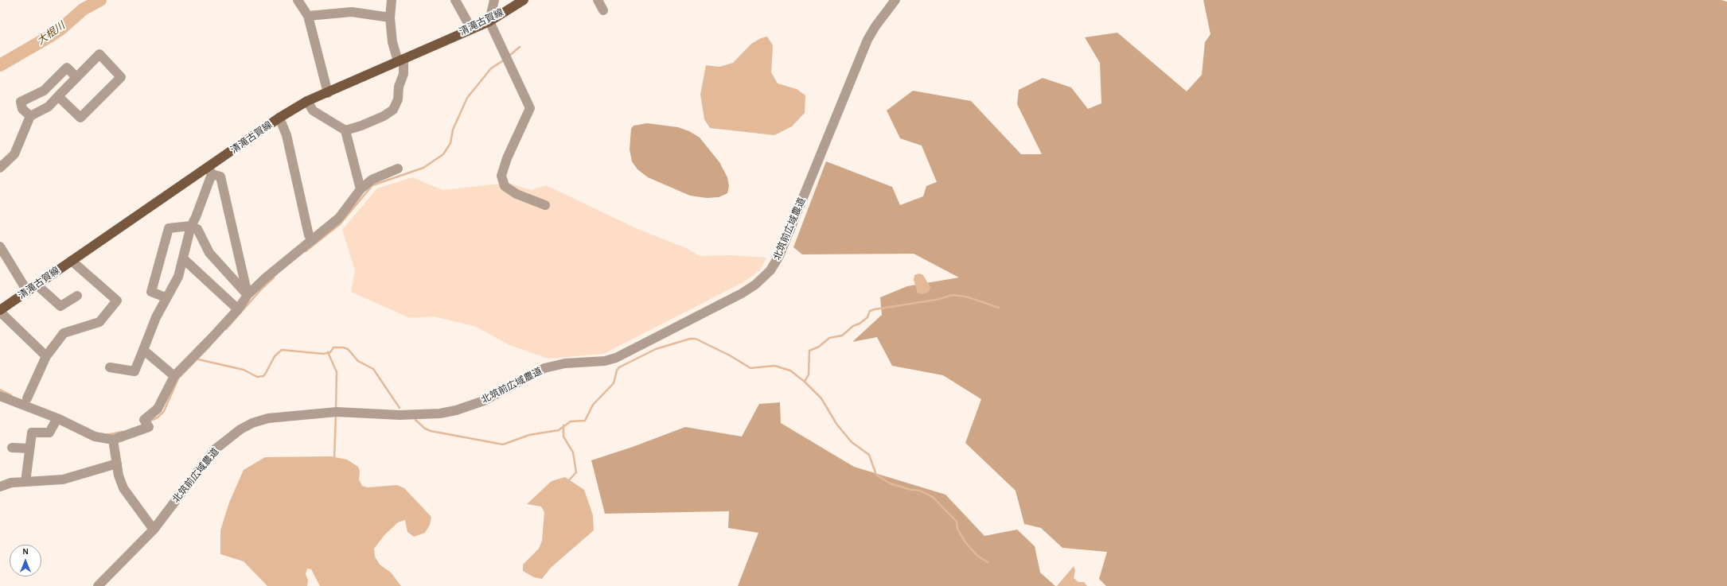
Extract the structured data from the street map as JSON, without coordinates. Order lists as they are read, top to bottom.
{
  "streets": {
    "main road": ["清滝古賀線"],
    "street": ["北筑前広域農道"]
  },
  "water": ["大根川"],
  "north": "top"
}
